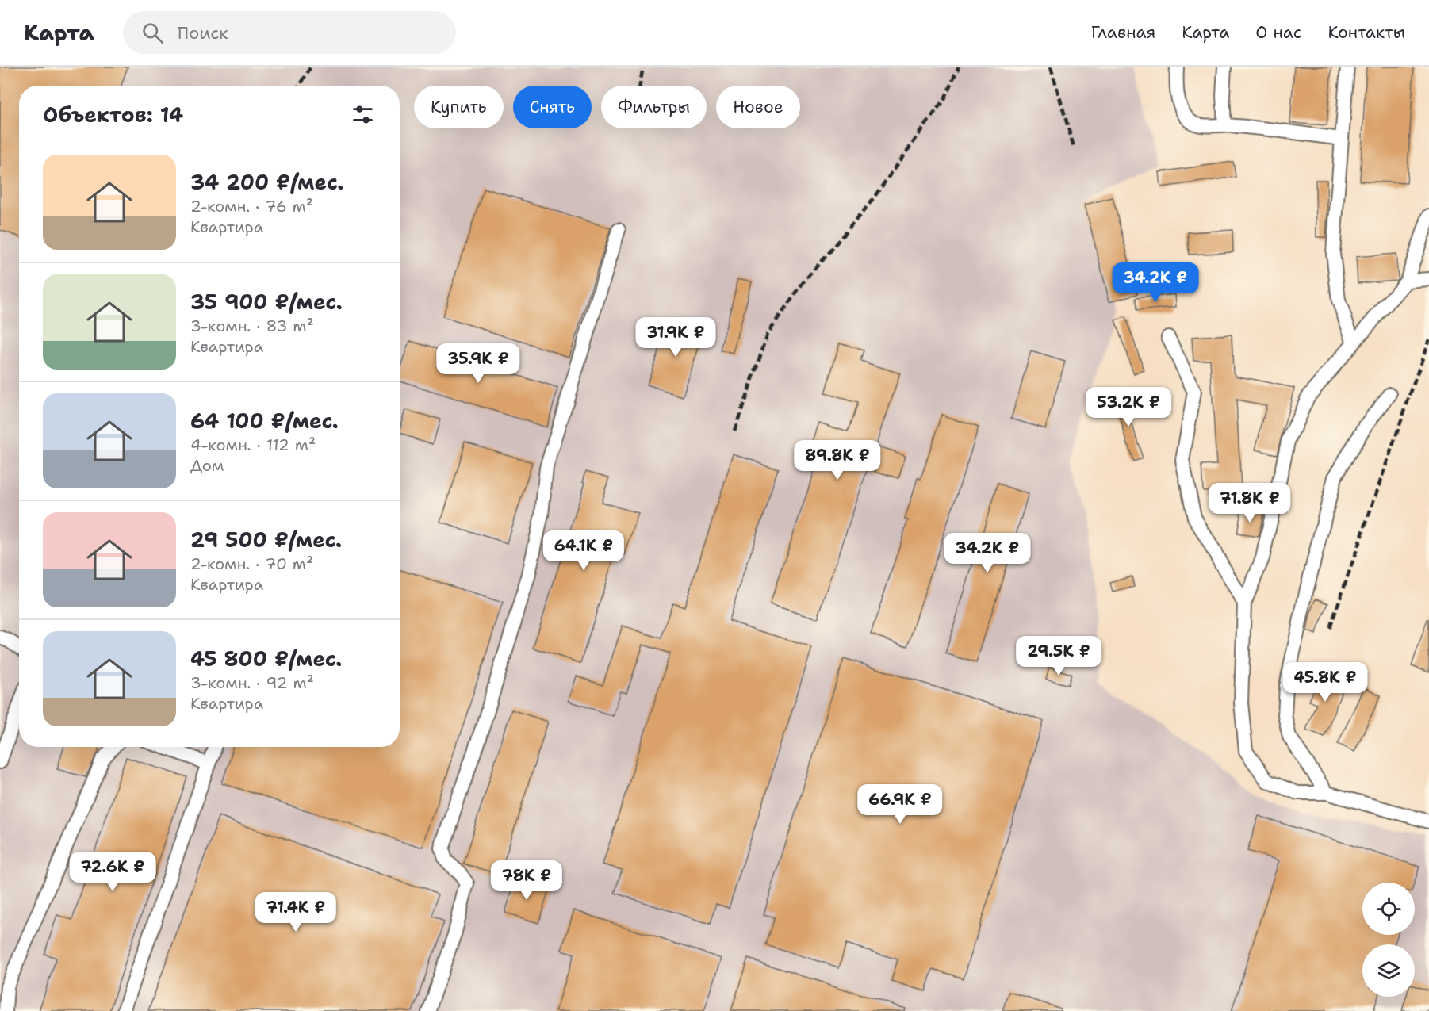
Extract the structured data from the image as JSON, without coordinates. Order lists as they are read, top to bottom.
{
  "page": {
    "header": "Карта",
    "search": "Поиск",
    "nav": [
      "Главная",
      "Карта",
      "О нас",
      "Контакты"
    ],
    "chip": [
      "Купить",
      "Снять",
      "Фильтры",
      "Новое"
    ],
    "heading": "Объектов: 14",
    "list": [
      {
        "name": "34 200 ₽/мес.",
        "note": "2-комн. · 76 m² · Квартира"
      },
      {
        "name": "35 900 ₽/мес.",
        "note": "3-комн. · 83 m² · Квартира"
      },
      {
        "name": "64 100 ₽/мес.",
        "note": "4-комн. · 112 m² · Дом"
      },
      {
        "name": "29 500 ₽/мес.",
        "note": "2-комн. · 70 m² · Квартира"
      },
      {
        "name": "45 800 ₽/мес.",
        "note": "3-комн. · 92 m² · Квартира"
      }
    ],
    "price": [
      "34.2K ₽",
      "31.9K ₽",
      "35.9K ₽",
      "53.2K ₽",
      "89.8K ₽",
      "71.8K ₽",
      "64.1K ₽",
      "34.2K ₽",
      "29.5K ₽",
      "45.8K ₽",
      "66.9K ₽",
      "72.6K ₽",
      "78K ₽",
      "71.4K ₽"
    ]
  }
}
